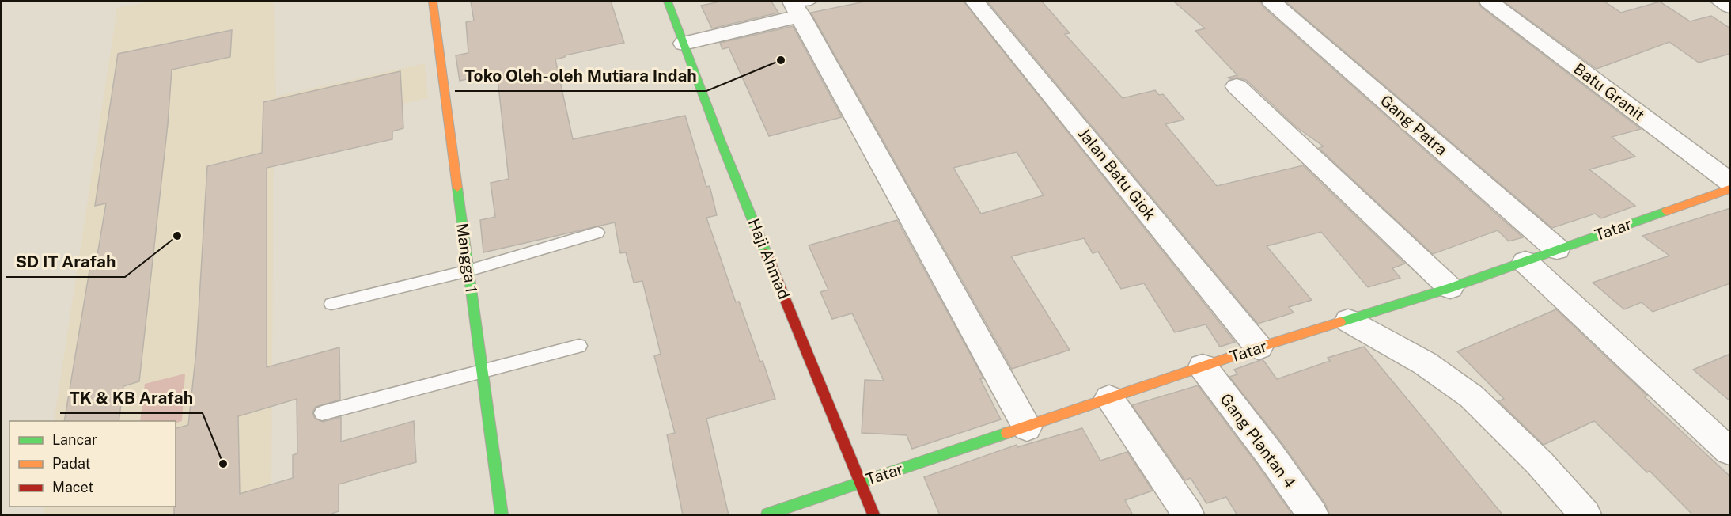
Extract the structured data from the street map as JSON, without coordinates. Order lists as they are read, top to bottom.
{
  "streets": {
    "street": [
      "Batu Granit",
      "Gang Patra",
      "Jalan Batu Giok",
      "Tatar",
      "Mangga 1",
      "Haji Ahmad",
      "Gang Plantan 4"
    ]
  },
  "crossings": [
    ["Gang Patra", "Tatar"],
    ["Jalan Batu Giok", "Tatar"],
    ["Tatar", "Haji Ahmad"],
    ["Tatar", "Gang Plantan 4"]
  ],
  "places": ["Toko Oleh-oleh Mutiara Indah", "SD IT Arafah", "TK & KB Arafah"],
  "legend": ["Lancar", "Padat", "Macet"]
}
